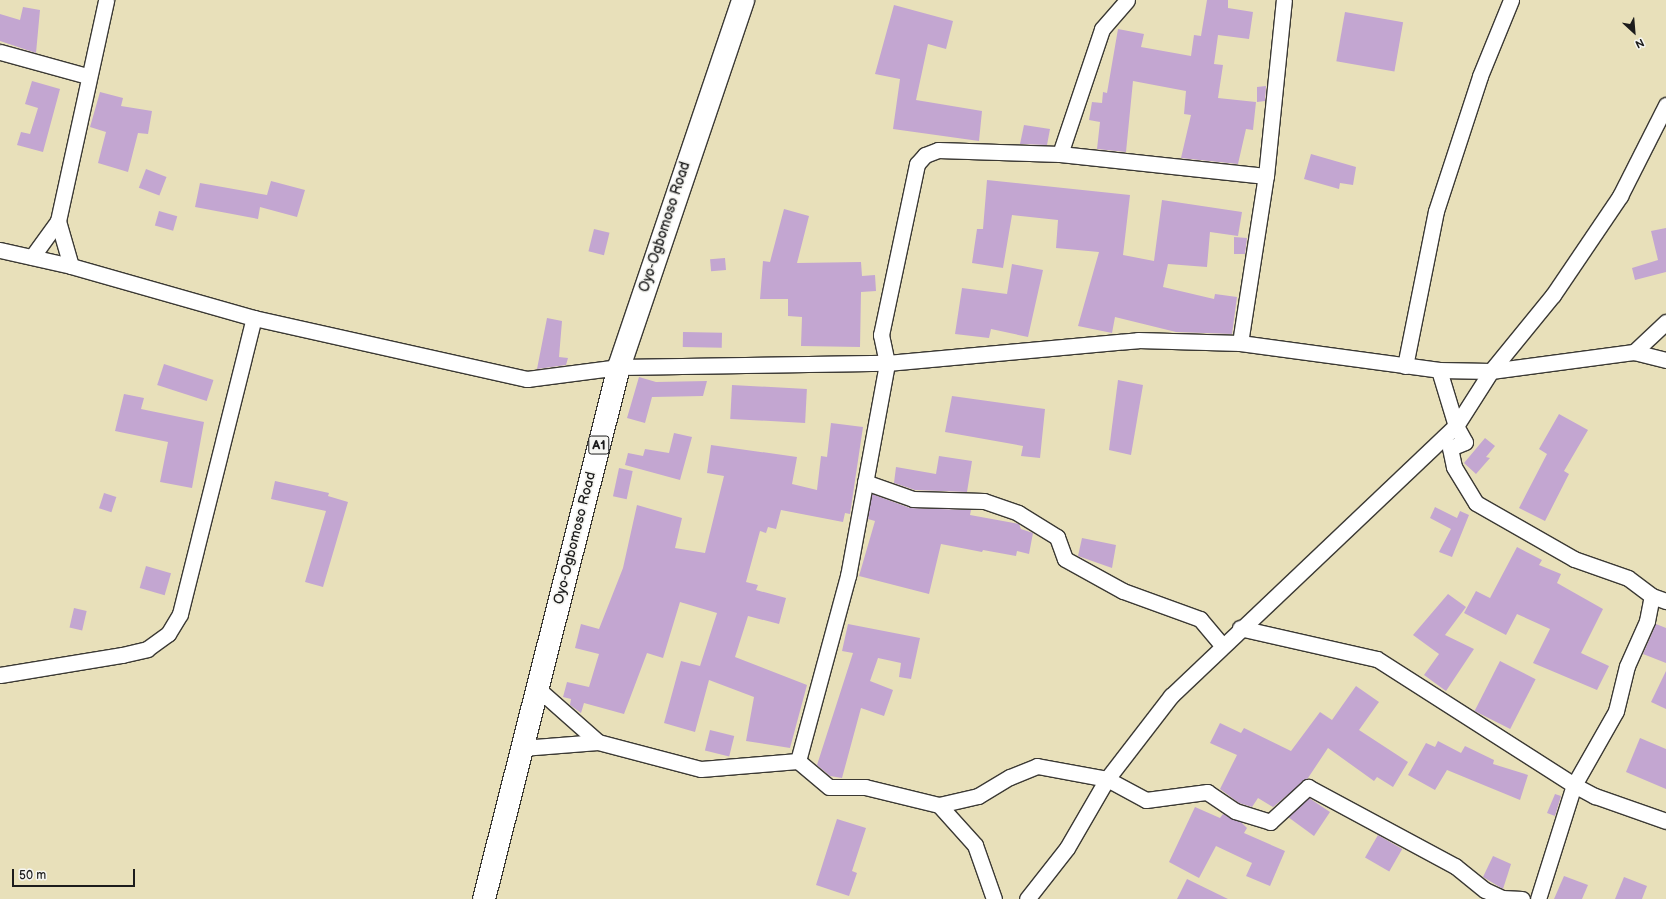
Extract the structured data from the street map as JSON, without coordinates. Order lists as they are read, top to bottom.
{
  "streets": {
    "highway": ["Oyo-Ogbomoso Road", "A1"]
  },
  "scale_bar": "50 m",
  "north": "bottom right"
}
